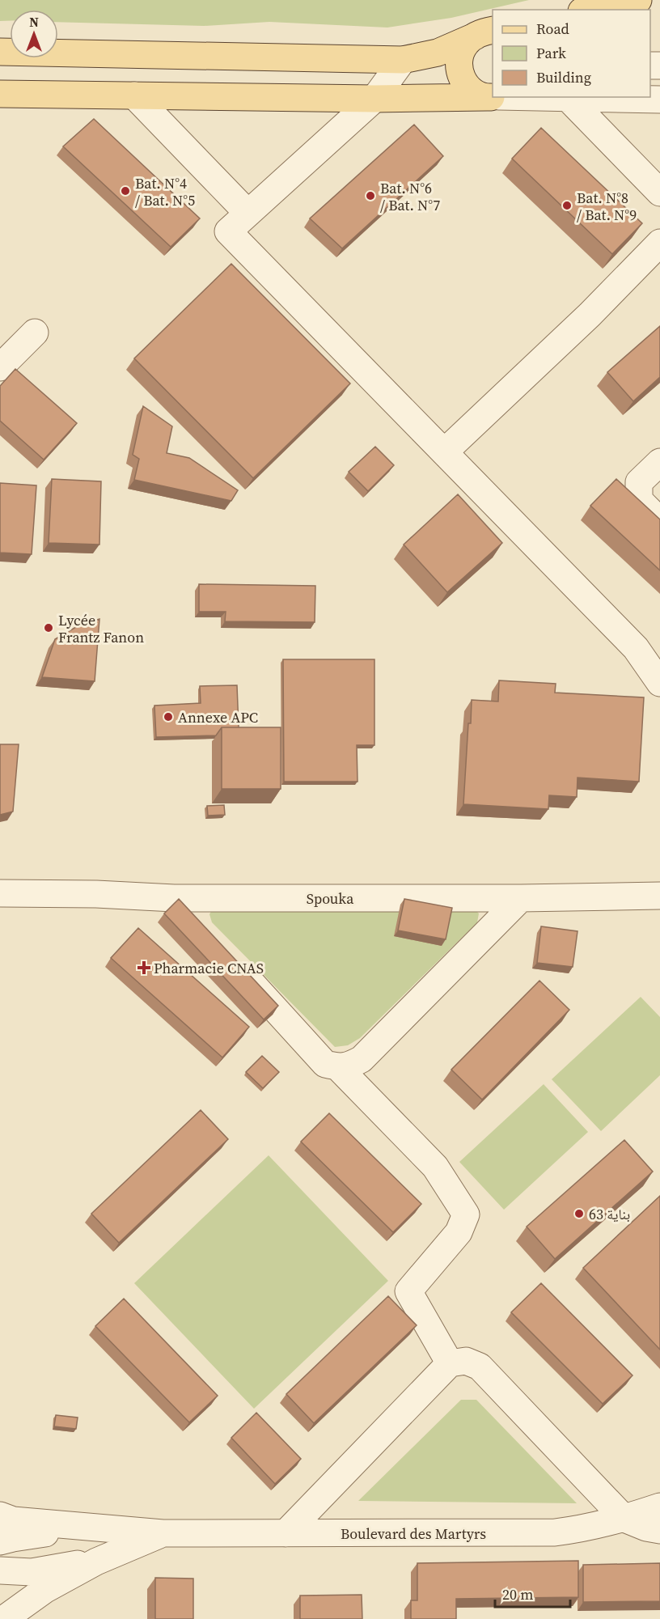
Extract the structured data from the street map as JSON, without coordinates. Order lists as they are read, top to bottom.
{
  "streets": {
    "street": ["Spouka", "Boulevard des Martyrs"]
  },
  "places": {
    "other": [
      "Bat. N°4 / Bat. N°5",
      "Bat. N°6 / Bat. N°7",
      "Bat. N°8 / Bat. N°9",
      "Lycée Frantz Fanon",
      "Annexe APC",
      "بناية 63"
    ],
    "health": ["Pharmacie CNAS"]
  },
  "legend": ["Road", "Park", "Building"],
  "scale_bar": "20 m",
  "north": "top"
}
